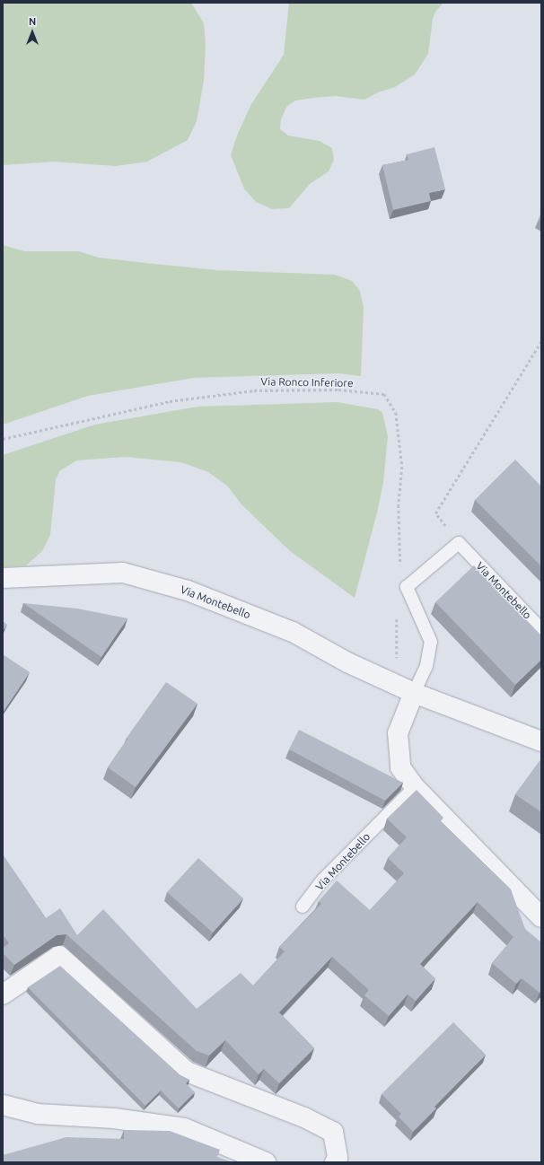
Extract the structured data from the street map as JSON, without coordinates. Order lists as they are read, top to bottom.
{
  "streets": {
    "street": ["Via Montebello"],
    "path": ["Via Ronco Inferiore"]
  },
  "north": "top"
}
